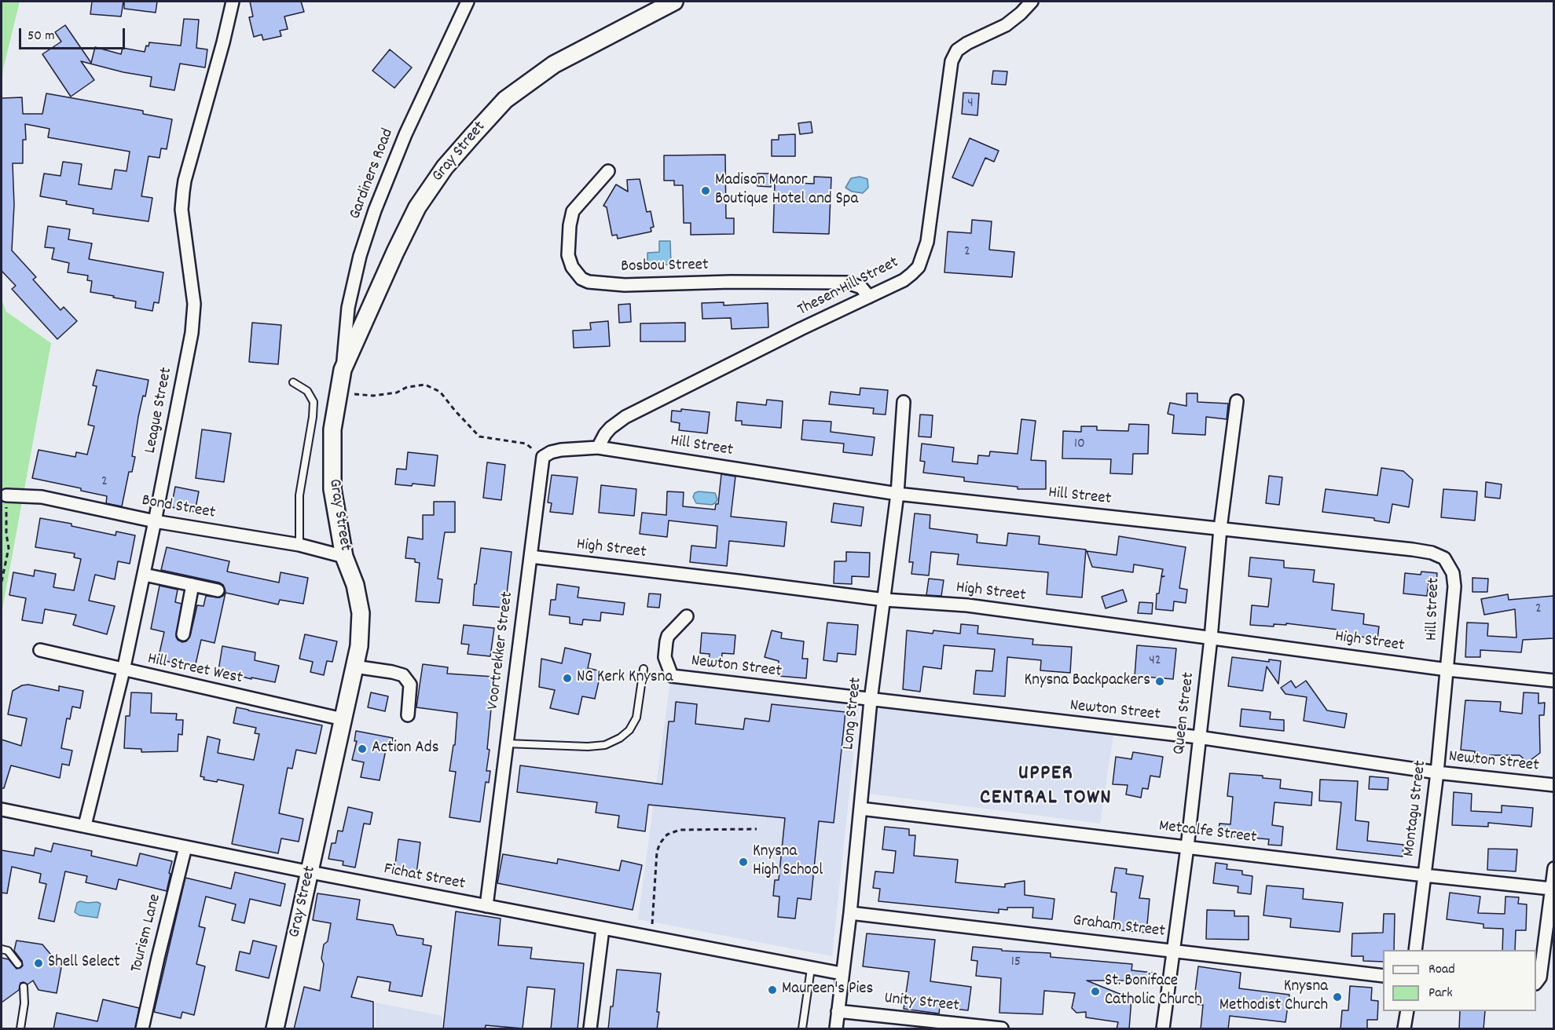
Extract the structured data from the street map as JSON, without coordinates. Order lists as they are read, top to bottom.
{
  "streets": {
    "street": [
      "Gray Street",
      "Gardiners Road",
      "Bosbou Street",
      "Thesen Hill Street",
      "League Street",
      "Hill Street",
      "Bond Street",
      "High Street",
      "Voortrekker Street",
      "Newton Street",
      "Hill Street West",
      "Long Street",
      "Queen Street",
      "Montagu Street",
      "Metcalfe Street",
      "Fichat Street",
      "Graham Street",
      "Tourism Lane",
      "Unity Street"
    ]
  },
  "crossings": [
    ["Gray Street", "Gardiners Road"],
    ["Gray Street", "Bond Street"],
    ["Gray Street", "Hill Street West"],
    ["Gray Street", "Fichat Street"],
    ["Bosbou Street", "Thesen Hill Street"],
    ["Thesen Hill Street", "Hill Street"],
    ["League Street", "Bond Street"],
    ["League Street", "Hill Street West"],
    ["League Street", "Fichat Street"],
    ["Hill Street", "High Street"],
    ["Hill Street", "Long Street"],
    ["Hill Street", "Queen Street"],
    ["Hill Street", "Montagu Street"],
    ["High Street", "Voortrekker Street"],
    ["High Street", "Long Street"],
    ["High Street", "Queen Street"],
    ["High Street", "Montagu Street"],
    ["Voortrekker Street", "Fichat Street"],
    ["Newton Street", "Long Street"],
    ["Newton Street", "Queen Street"],
    ["Newton Street", "Montagu Street"],
    ["Long Street", "Metcalfe Street"],
    ["Long Street", "Fichat Street"],
    ["Long Street", "Graham Street"],
    ["Long Street", "Unity Street"],
    ["Queen Street", "Metcalfe Street"],
    ["Queen Street", "Graham Street"],
    ["Montagu Street", "Metcalfe Street"],
    ["Fichat Street", "Tourism Lane"]
  ],
  "districts": ["UPPER CENTRAL TOWN"],
  "places": [
    "Madison Manor Boutique Hotel and Spa",
    "NG Kerk Knysna",
    "Knysna Backpackers",
    "Action Ads",
    "Knysna High School",
    "Shell Select",
    "Maureen's Pies",
    "St. Boniface Catholic Church",
    "Knysna Methodist Church"
  ],
  "house_numbers": [
    "4",
    "2",
    "10",
    "2",
    "2",
    "42",
    "15"
  ],
  "legend": ["Road", "Park"],
  "scale_bar": "50 m"
}
